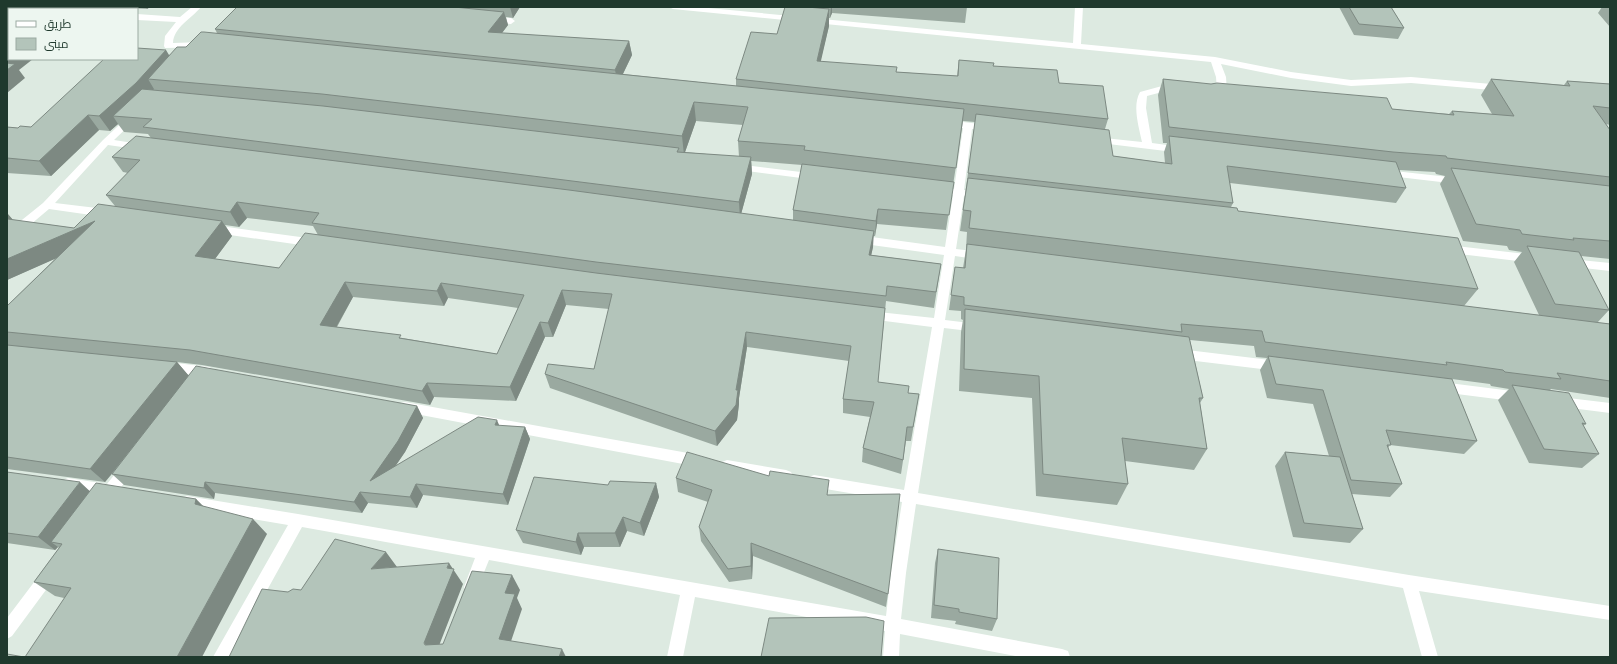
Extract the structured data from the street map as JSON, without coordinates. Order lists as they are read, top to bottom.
{
  "legend": ["طريق", "مبنى"]
}
